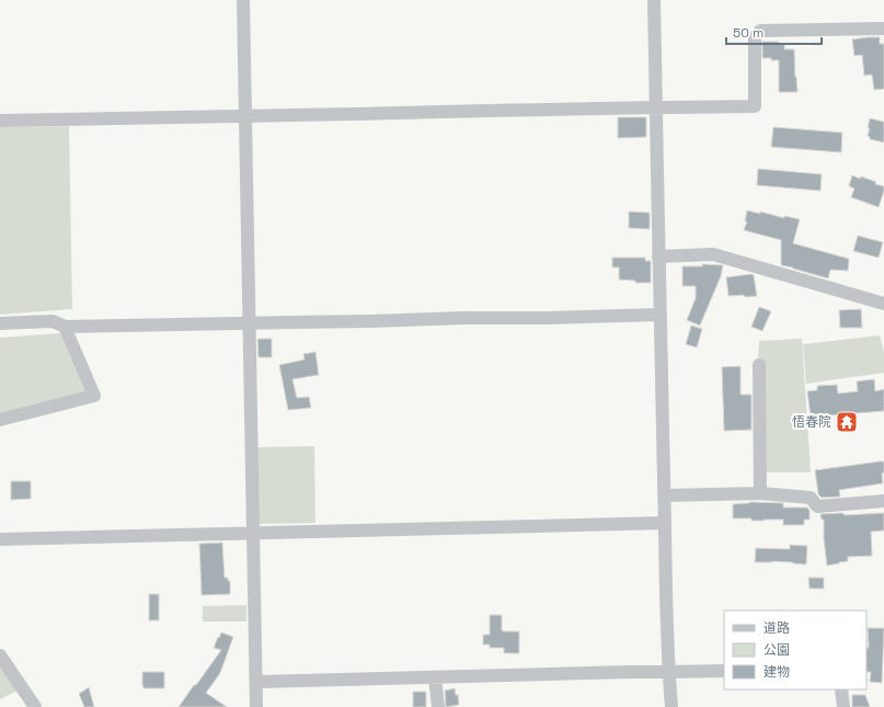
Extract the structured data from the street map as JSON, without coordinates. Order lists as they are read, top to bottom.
{
  "places": {
    "temple": ["悟春院"]
  },
  "legend": ["道路", "公園", "建物"],
  "scale_bar": "50 m"
}
